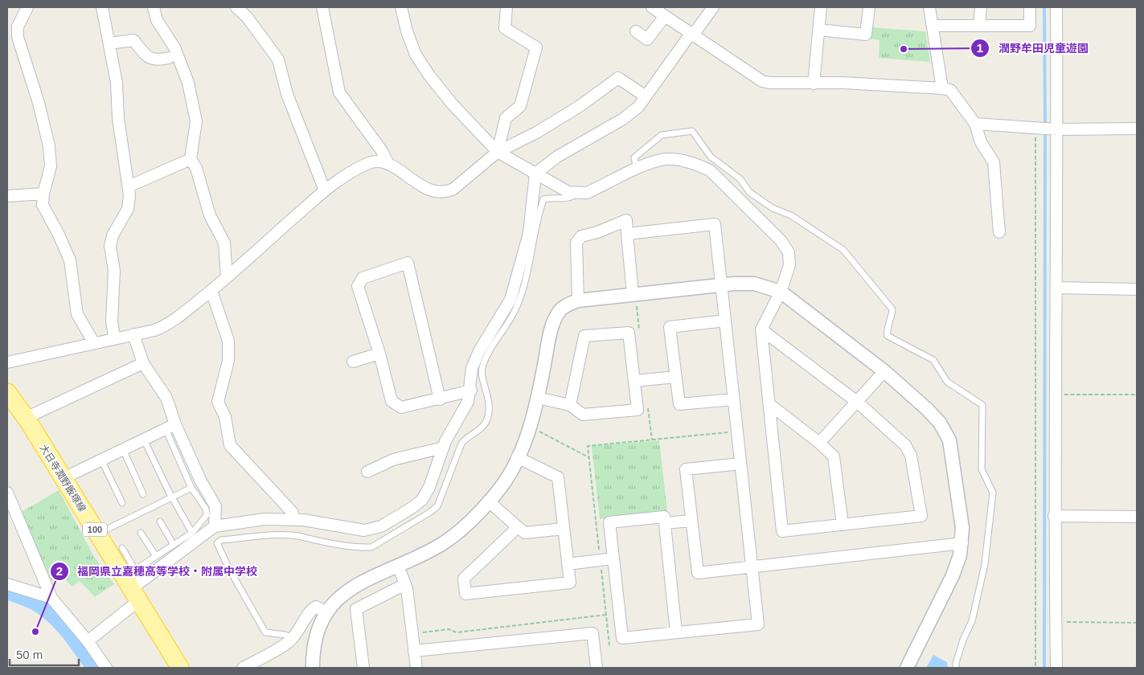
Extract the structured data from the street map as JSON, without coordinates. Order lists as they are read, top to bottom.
{
  "streets": {
    "main road": ["大日寺潤野飯塚線", "100"]
  },
  "places": ["潤野牟田児童遊園", "福岡県立嘉穂高等学校・附属中学校"],
  "scale_bar": "50 m"
}
